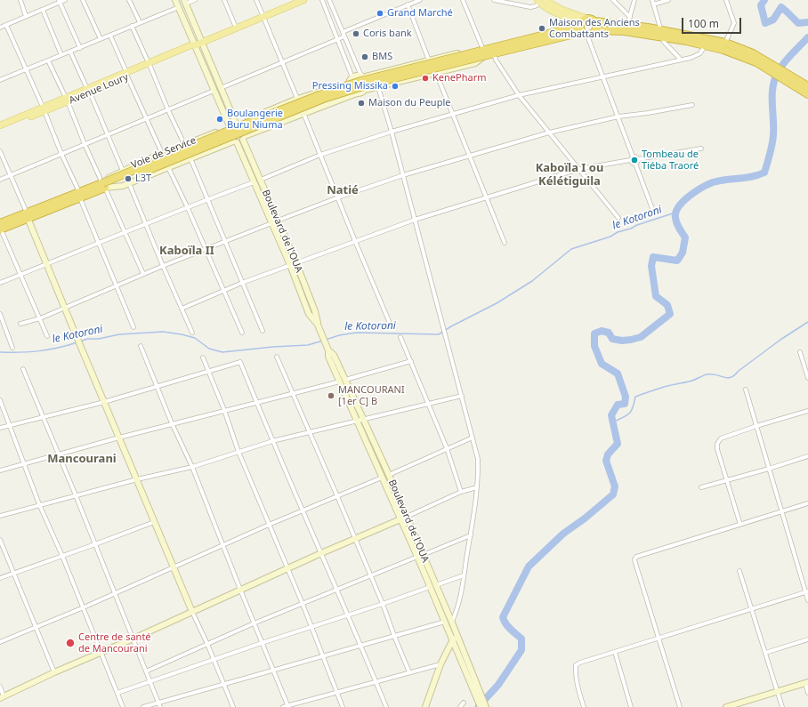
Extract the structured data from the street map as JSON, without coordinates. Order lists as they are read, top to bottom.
{
  "streets": {
    "main road": ["Avenue Loury", "Voie de Service", "Boulevard de l'OUA"]
  },
  "crossings": [
    ["Voie de Service", "Boulevard de l'OUA"]
  ],
  "districts": [
    "Kaboïla I ou Kélétiguila",
    "Natié",
    "Kaboïla II",
    "Mancourani"
  ],
  "water": ["le Kotoroni"],
  "places": [
    "Grand Marché",
    "Maison des Anciens Combattants",
    "Coris bank",
    "BMS",
    "KenePharm",
    "Pressing Missika",
    "Maison du Peuple",
    "Boulangerie Buru Niuma",
    "Tombeau de Tiéba Traoré",
    "L3T",
    "MANCOURANI [1er C] B",
    "Centre de santé de Mancourani"
  ],
  "scale_bar": "100 m"
}
